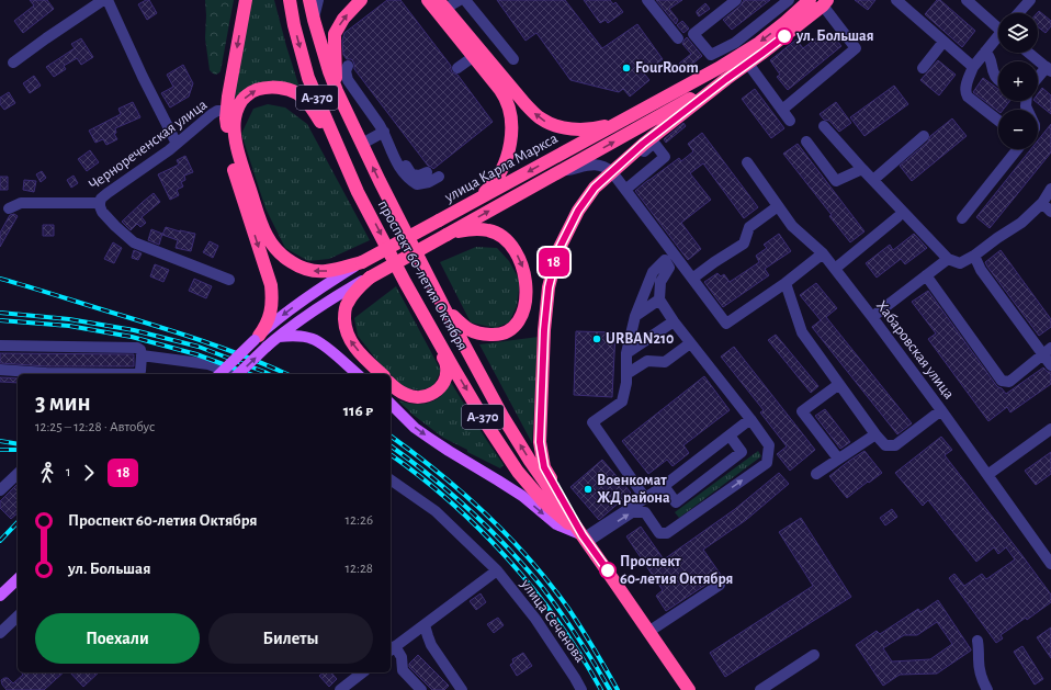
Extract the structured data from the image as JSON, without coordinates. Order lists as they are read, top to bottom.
{
  "streets": {
    "highway": ["А-370", "улица Карла Маркса", "проспект 60-летия Октября"],
    "street": ["Чернореченская улица", "Хабаровская улица", "улица Сеченова"]
  },
  "places": [
    "ул. Большая",
    "FourRoom",
    "URBAN210",
    "Военкомат ЖД района",
    "Проспект 60-летия Октября"
  ],
  "lines": ["bus line 18"],
  "page": {
    "on_map": "18",
    "map_buttons": ["+", "−"],
    "heading": ["3 мин", "12:25 – 12:28 · Автобус", "116 ₽"],
    "legs": ["1", "18"],
    "list": [
      {
        "name": "Проспект 60-летия Октября",
        "value": "12:26"
      },
      {
        "name": "ул. Большая",
        "value": "12:28"
      }
    ],
    "buttons": ["Поехали", "Билеты"]
  }
}
